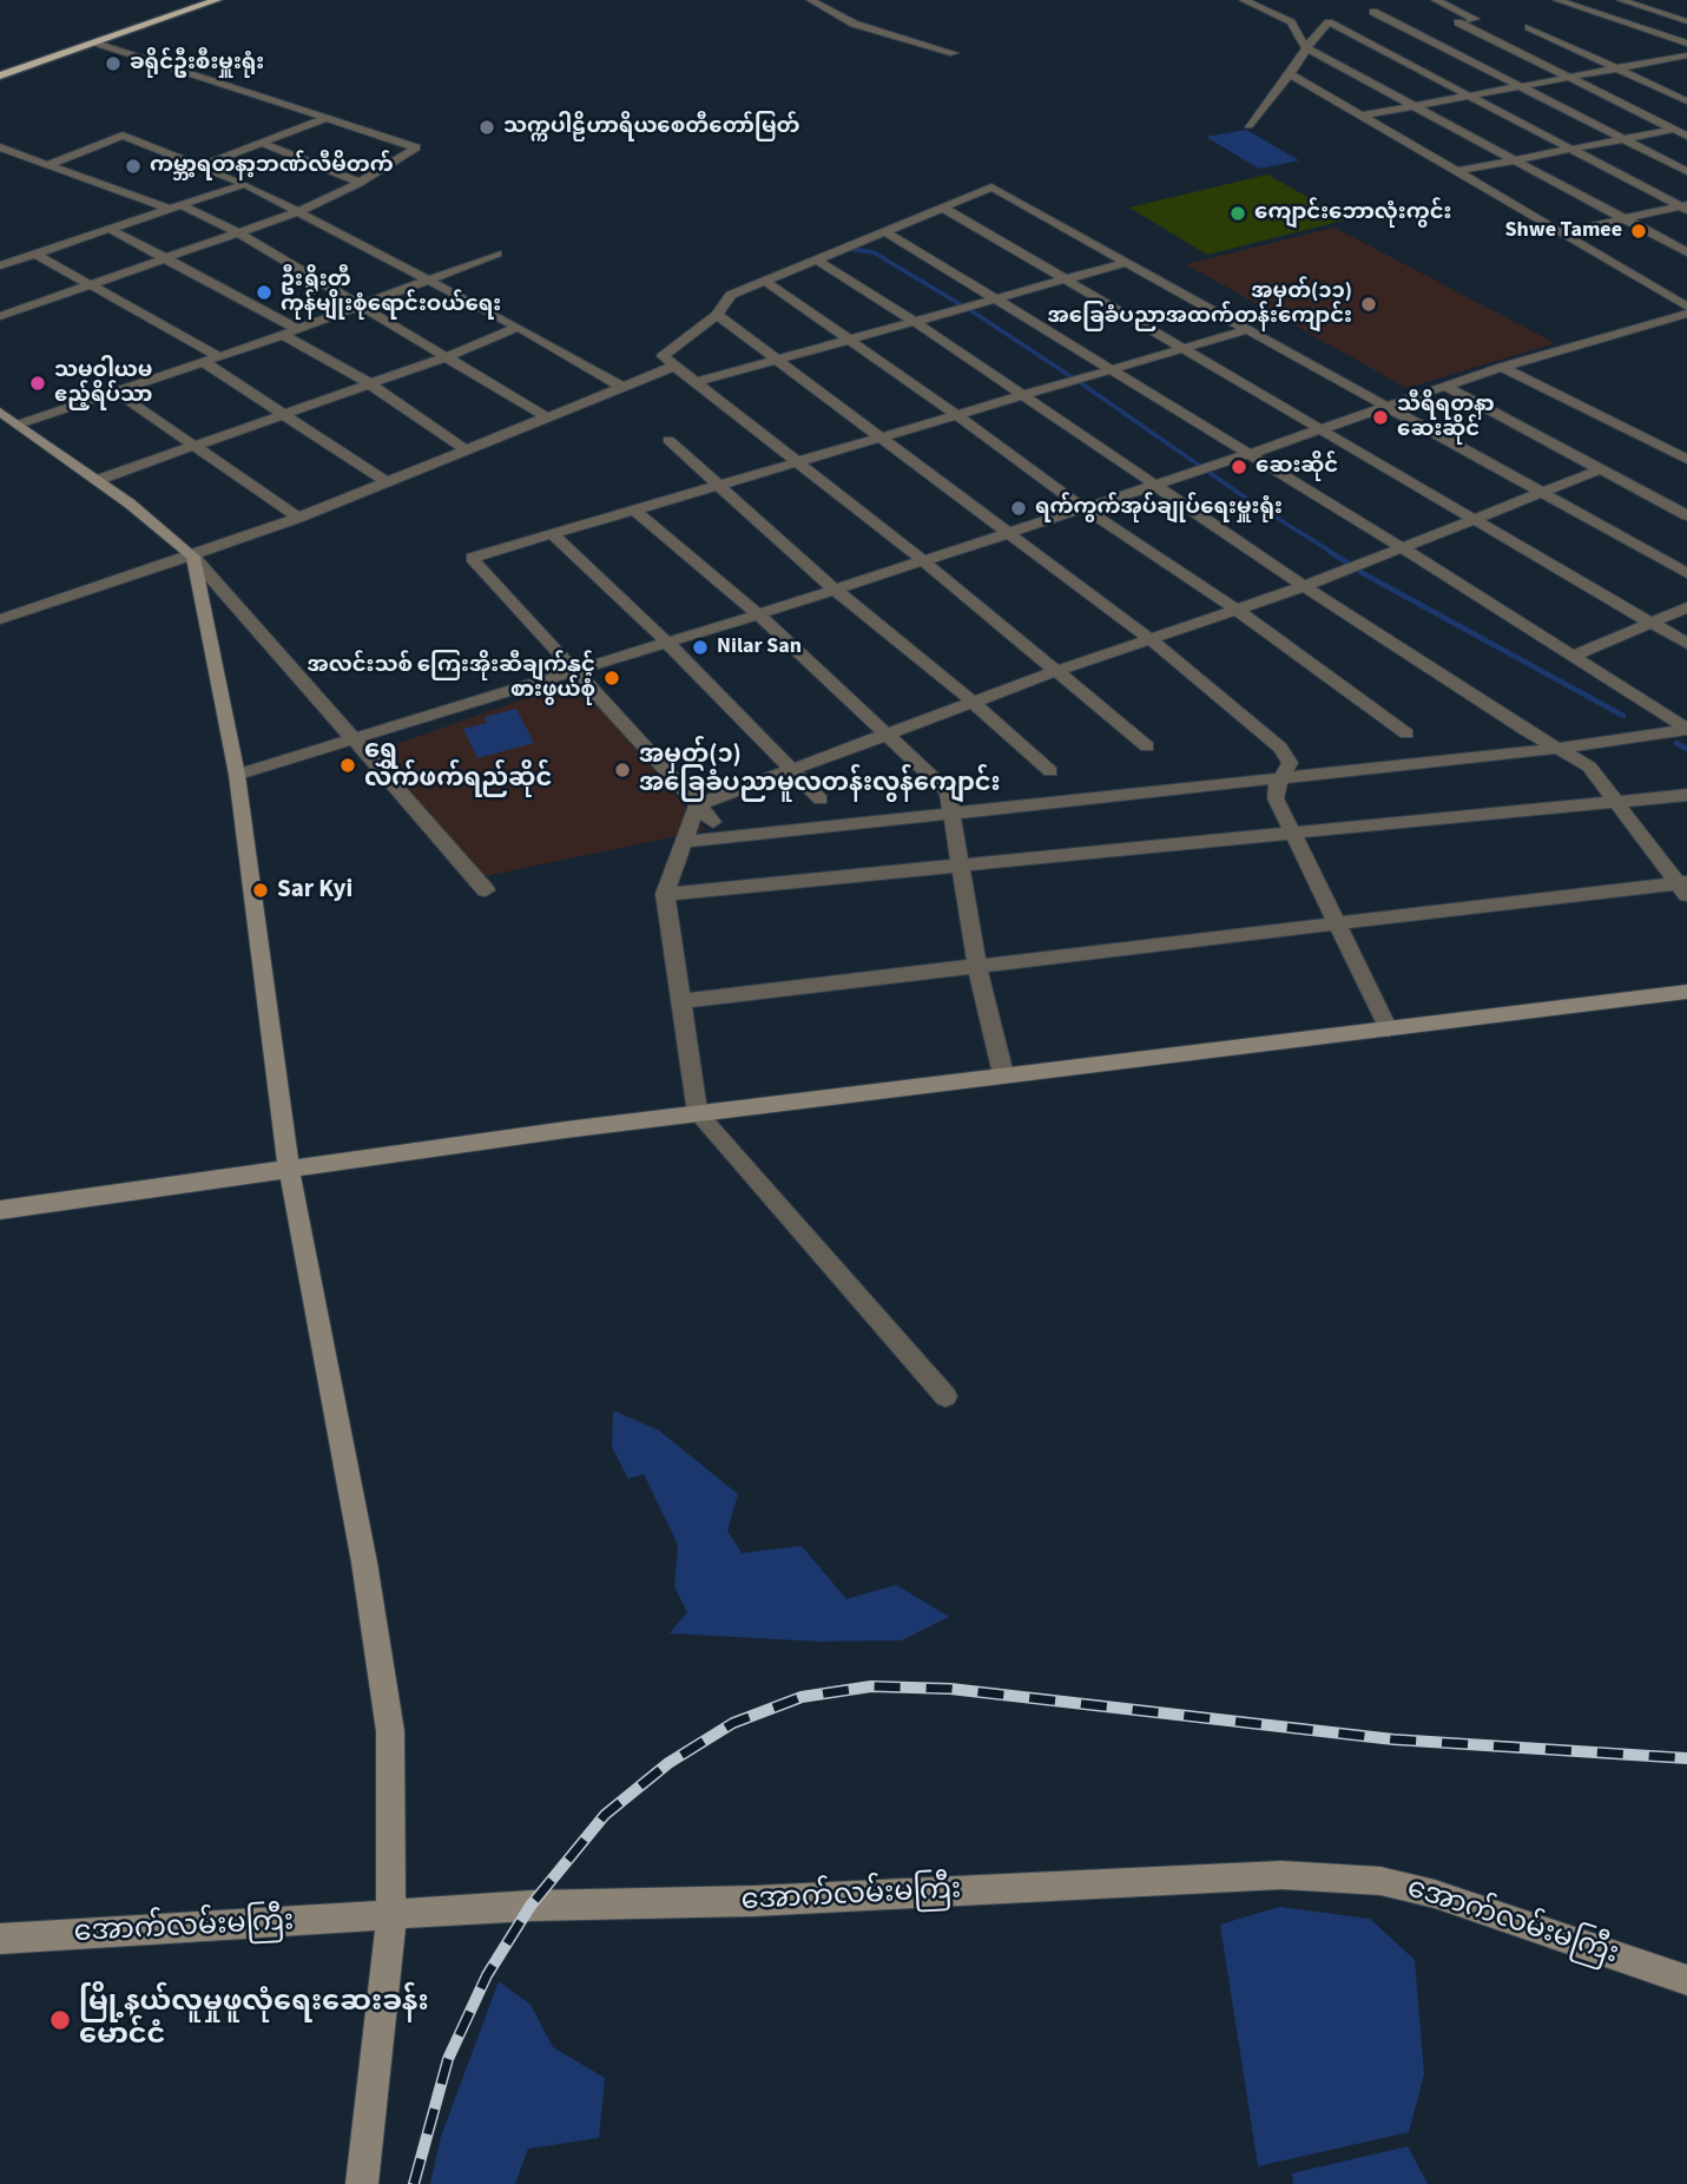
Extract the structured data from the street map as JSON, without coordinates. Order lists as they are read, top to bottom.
{
  "streets": {
    "main road": ["အောက်လမ်းမကြီး"]
  },
  "places": [
    "ခရိုင်ဦးစီးမှူးရုံး",
    "သက္ကပါဠိဟာရိယစေတီတော်မြတ်",
    "ကမ္ဘာ့ရတနာ့ဘဏ်လီမိတက်",
    "ကျောင်းဘောလုံးကွင်း",
    "Shwe Tamee",
    "ဦးရှိုးတီ ကုန်မျိုးစုံရောင်းဝယ်ရေး",
    "အမှတ်(၁၁) အခြေခံပညာအထက်တန်းကျောင်း",
    "သမဝါယမ ဧည့်ရိပ်သာ",
    "သီရိရတနာ ဆေးဆိုင်",
    "ဆေးဆိုင်",
    "ရက်ကွက်အုပ်ချုပ်ရေးမှူးရုံး",
    "Nilar San",
    "အလင်းသစ် ကြေးအိုးဆီချက်နှင့် စားဖွယ်စုံ",
    "ရွှေ လက်ဖက်ရည်ဆိုင်",
    "အမှတ်(၁) အခြေခံပညာမူလတန်းလွန်ကျောင်း",
    "Sar Kyi",
    "မြို့နယ်လူမှုဖူလုံရေးဆေးခန်း မောင်ငံ"
  ]
}
